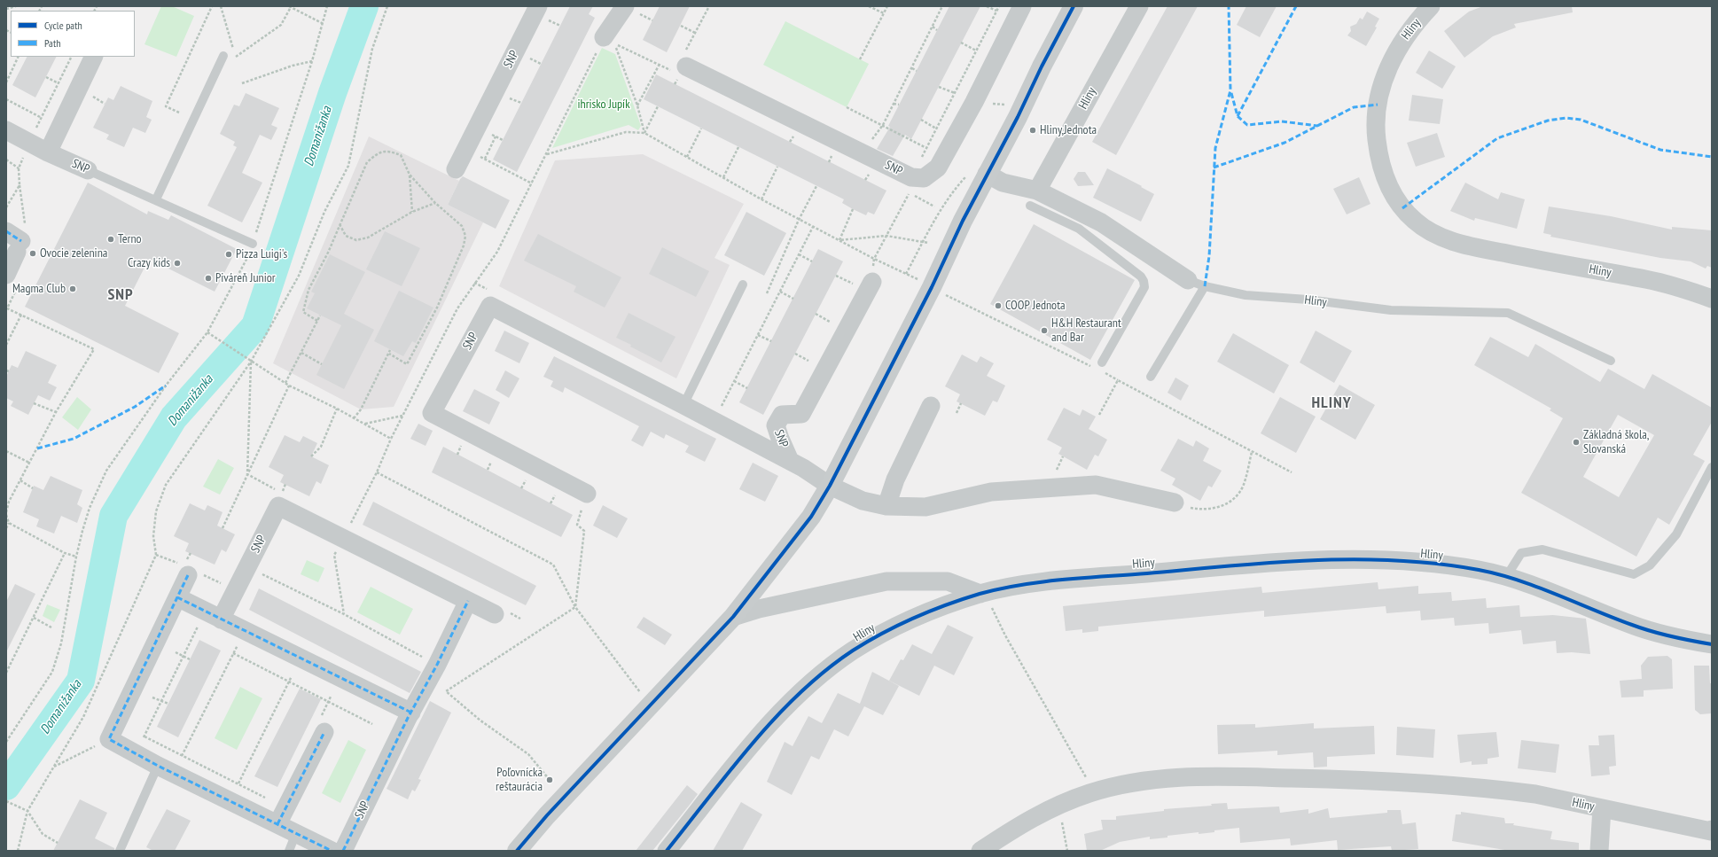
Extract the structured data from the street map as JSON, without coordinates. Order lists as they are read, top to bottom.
{
  "streets": {
    "street": ["Hliny", "SNP"]
  },
  "districts": ["SNP", "HLINY"],
  "water": ["Domanižanka"],
  "parks": ["ihrisko Jupík"],
  "places": [
    "Hliny,Jednota",
    "Terno",
    "Ovocie zelenina",
    "Pizza Luigi's",
    "Crazy kids",
    "Piváreň Junior",
    "Magma Club",
    "COOP Jednota",
    "H&H Restaurant and Bar",
    "Základná škola, Slovanská",
    "Poľovnícka reštaurácia"
  ],
  "legend": ["Cycle path", "Path"]
}
